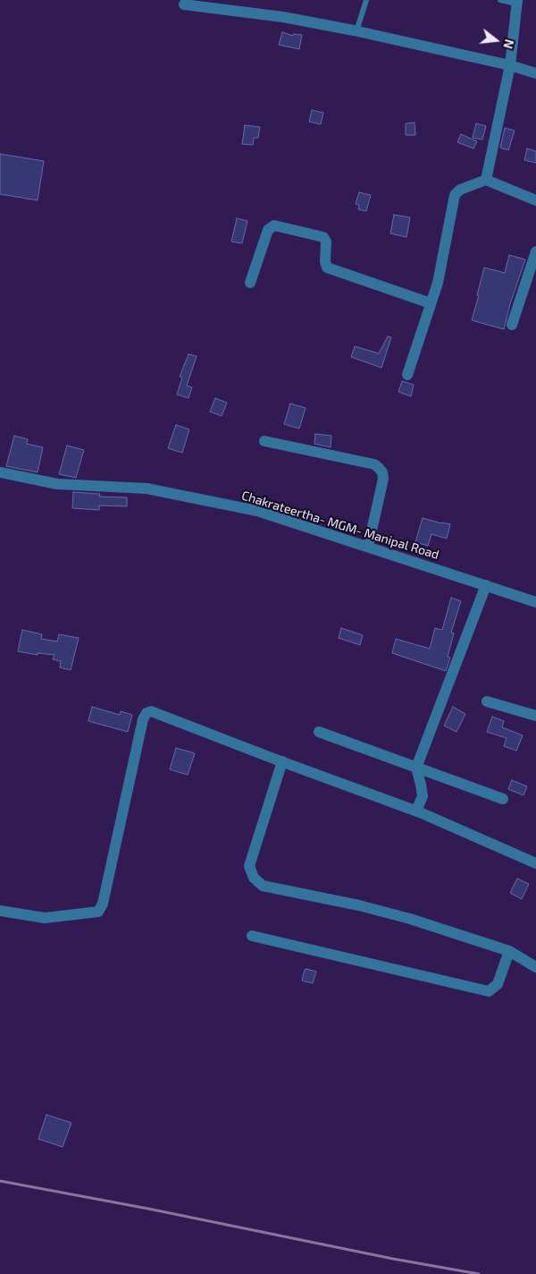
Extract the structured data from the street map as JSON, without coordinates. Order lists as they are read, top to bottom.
{
  "streets": {
    "street": ["Chakrateertha- MGM- Manipal Road"]
  },
  "north": "right"
}
